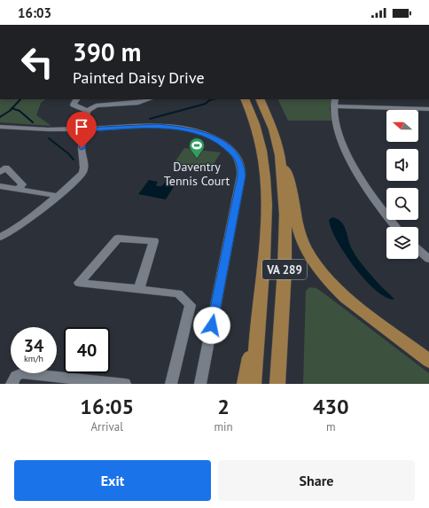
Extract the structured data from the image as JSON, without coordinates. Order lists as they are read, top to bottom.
{
  "streets": {
    "main road": ["VA 289"]
  },
  "places": {
    "sports": ["Daventry Tennis Court"]
  },
  "north": "left",
  "page": {
    "status": "16:03",
    "turn": ["390 m", "Painted Daisy Drive"],
    "speed": "34 km/h",
    "limit": "40",
    "eta": [
      "16:05",
      "Arrival",
      "2",
      "min",
      "430",
      "m"
    ],
    "buttons": ["Exit", "Share"]
  }
}
